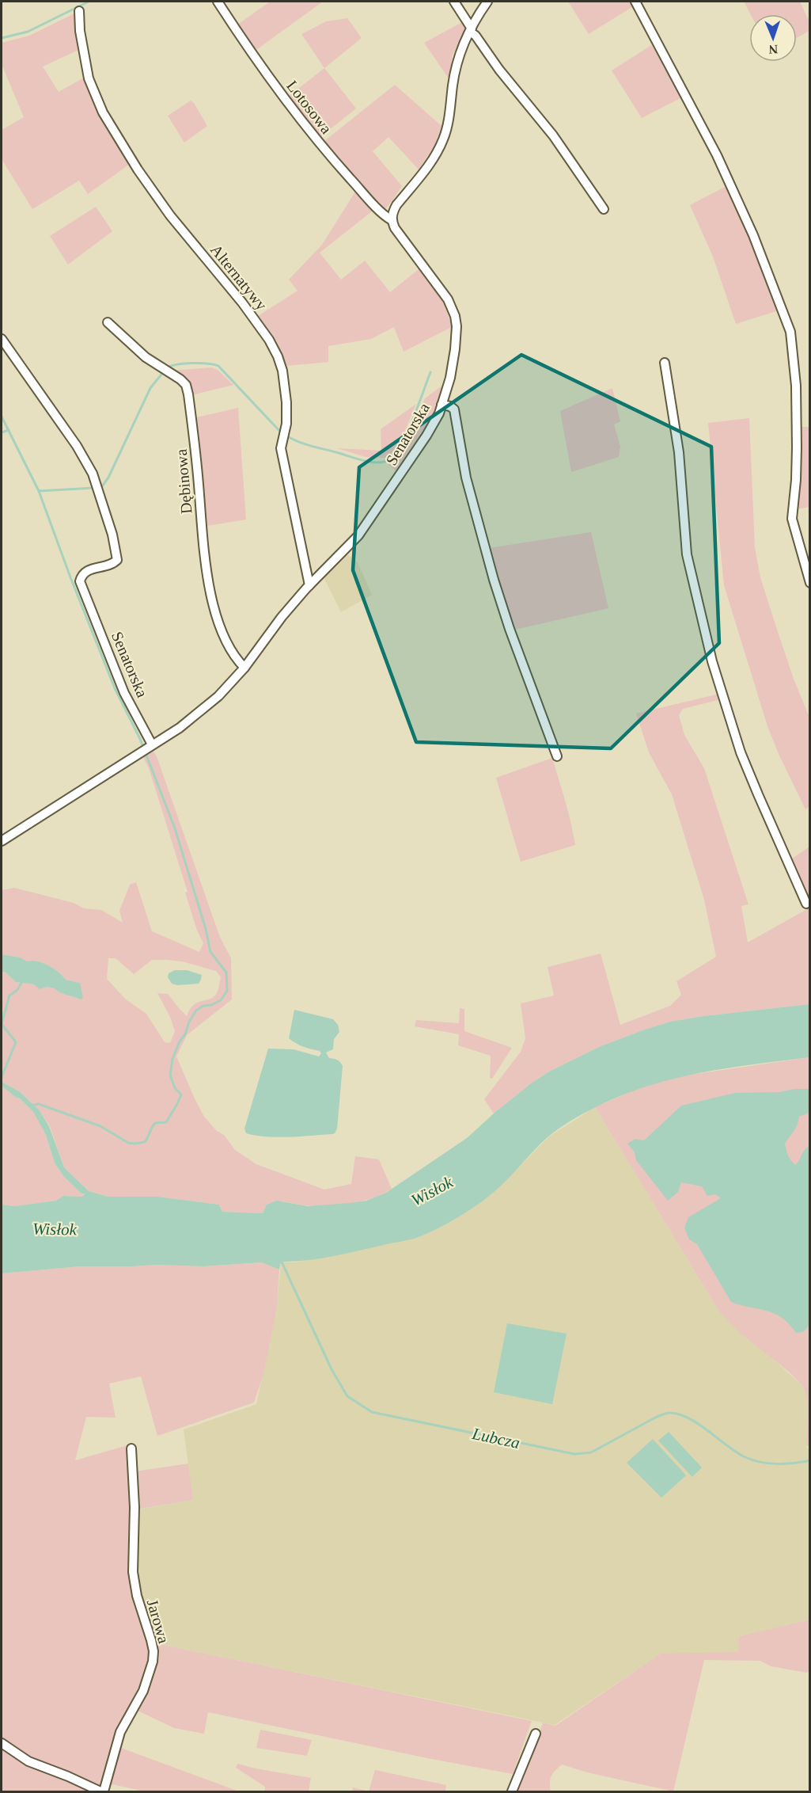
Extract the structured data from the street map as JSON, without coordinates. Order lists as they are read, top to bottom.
{
  "streets": {
    "street": [
      "Lotosowa",
      "Alternatywy",
      "Senatorska",
      "Dębinowa",
      "Jarowa"
    ]
  },
  "crossings": [
    ["Lotosowa", "Senatorska"],
    ["Alternatywy", "Senatorska"],
    ["Senatorska", "Dębinowa"]
  ],
  "water": ["Wisłok", "Lubcza"],
  "north": "bottom"
}
